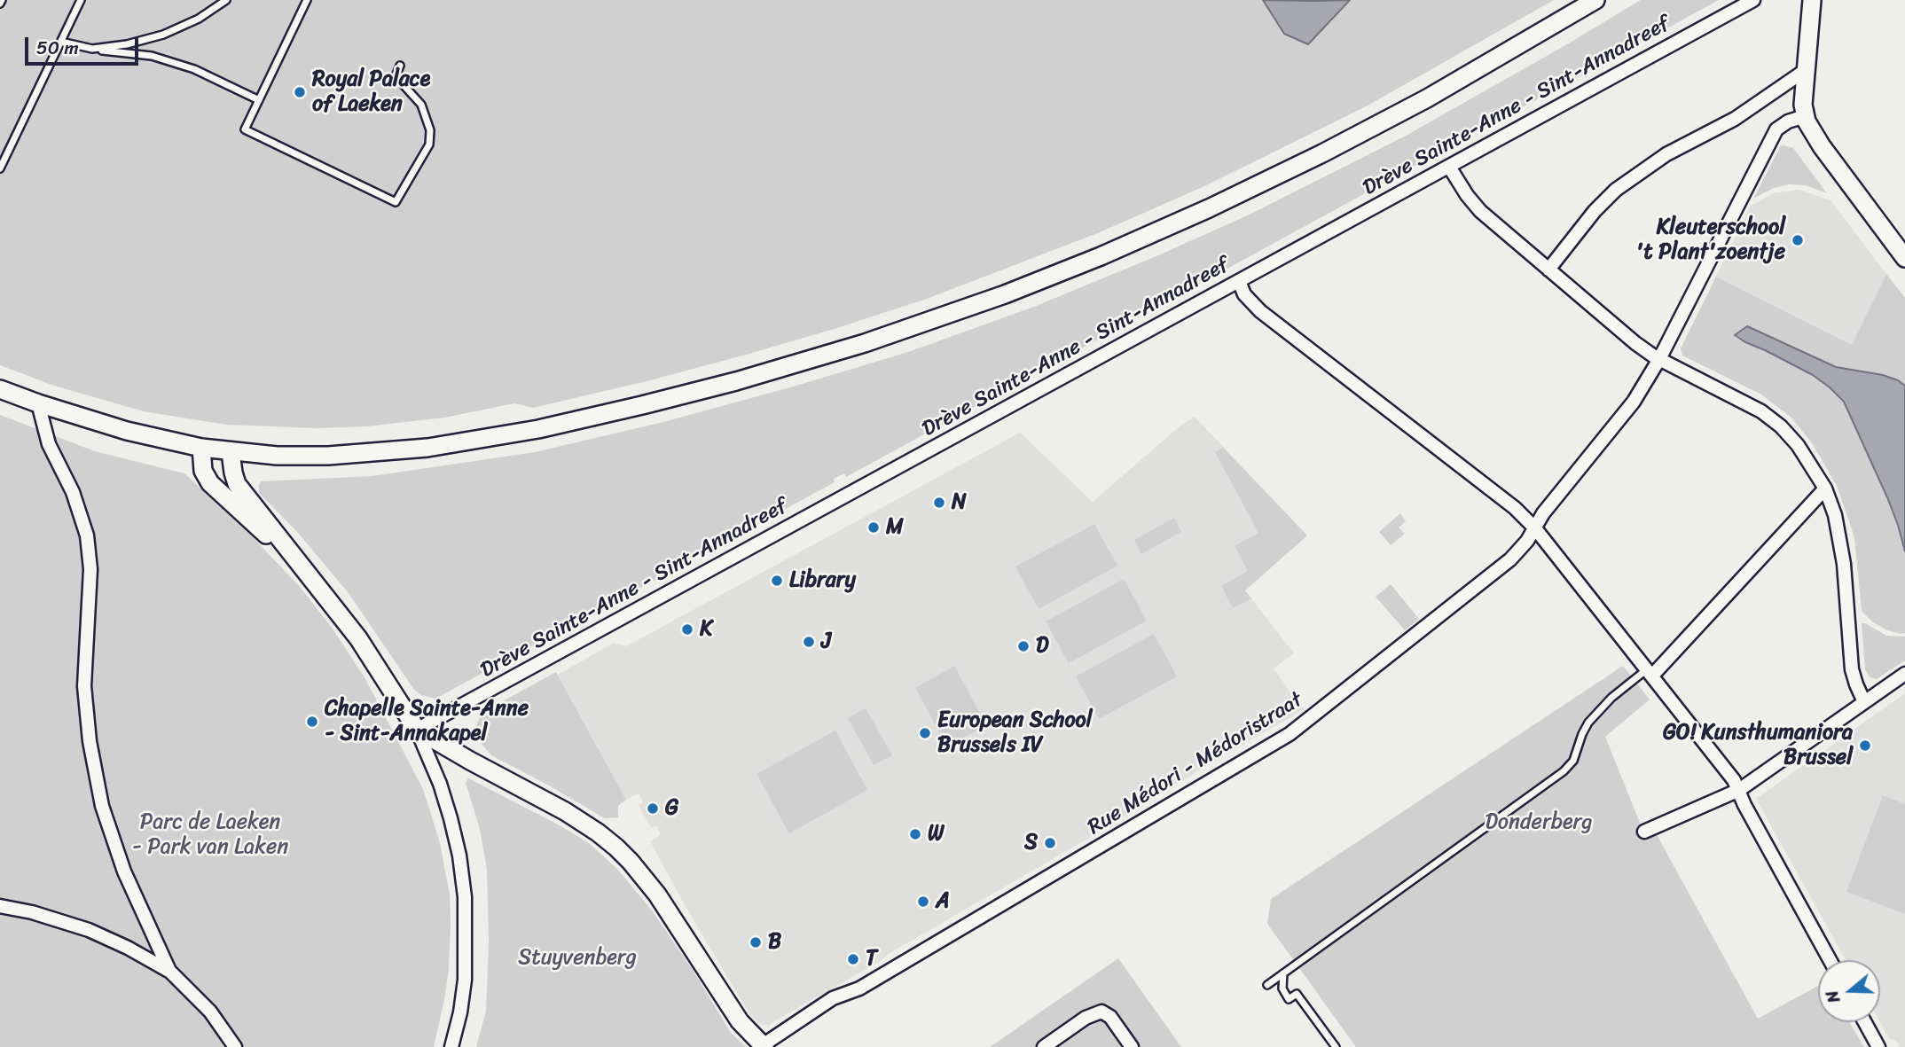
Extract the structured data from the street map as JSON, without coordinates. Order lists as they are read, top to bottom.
{
  "streets": {
    "street": ["Drève Sainte-Anne - Sint-Annadreef", "Rue Médori - Médoristraat"]
  },
  "parks": ["Parc de Laeken - Park van Laken", "Donderberg", "Stuyvenberg"],
  "places": [
    "Royal Palace of Laeken",
    "Kleuterschool 't Plant'zoentje",
    "N",
    "M",
    "Library",
    "K",
    "J",
    "D",
    "Chapelle Sainte-Anne - Sint-Annakapel",
    "European School Brussels IV",
    "GO! Kunsthumaniora Brussel",
    "G",
    "W",
    "S",
    "A",
    "B",
    "T"
  ],
  "scale_bar": "50 m",
  "north": "left"
}
